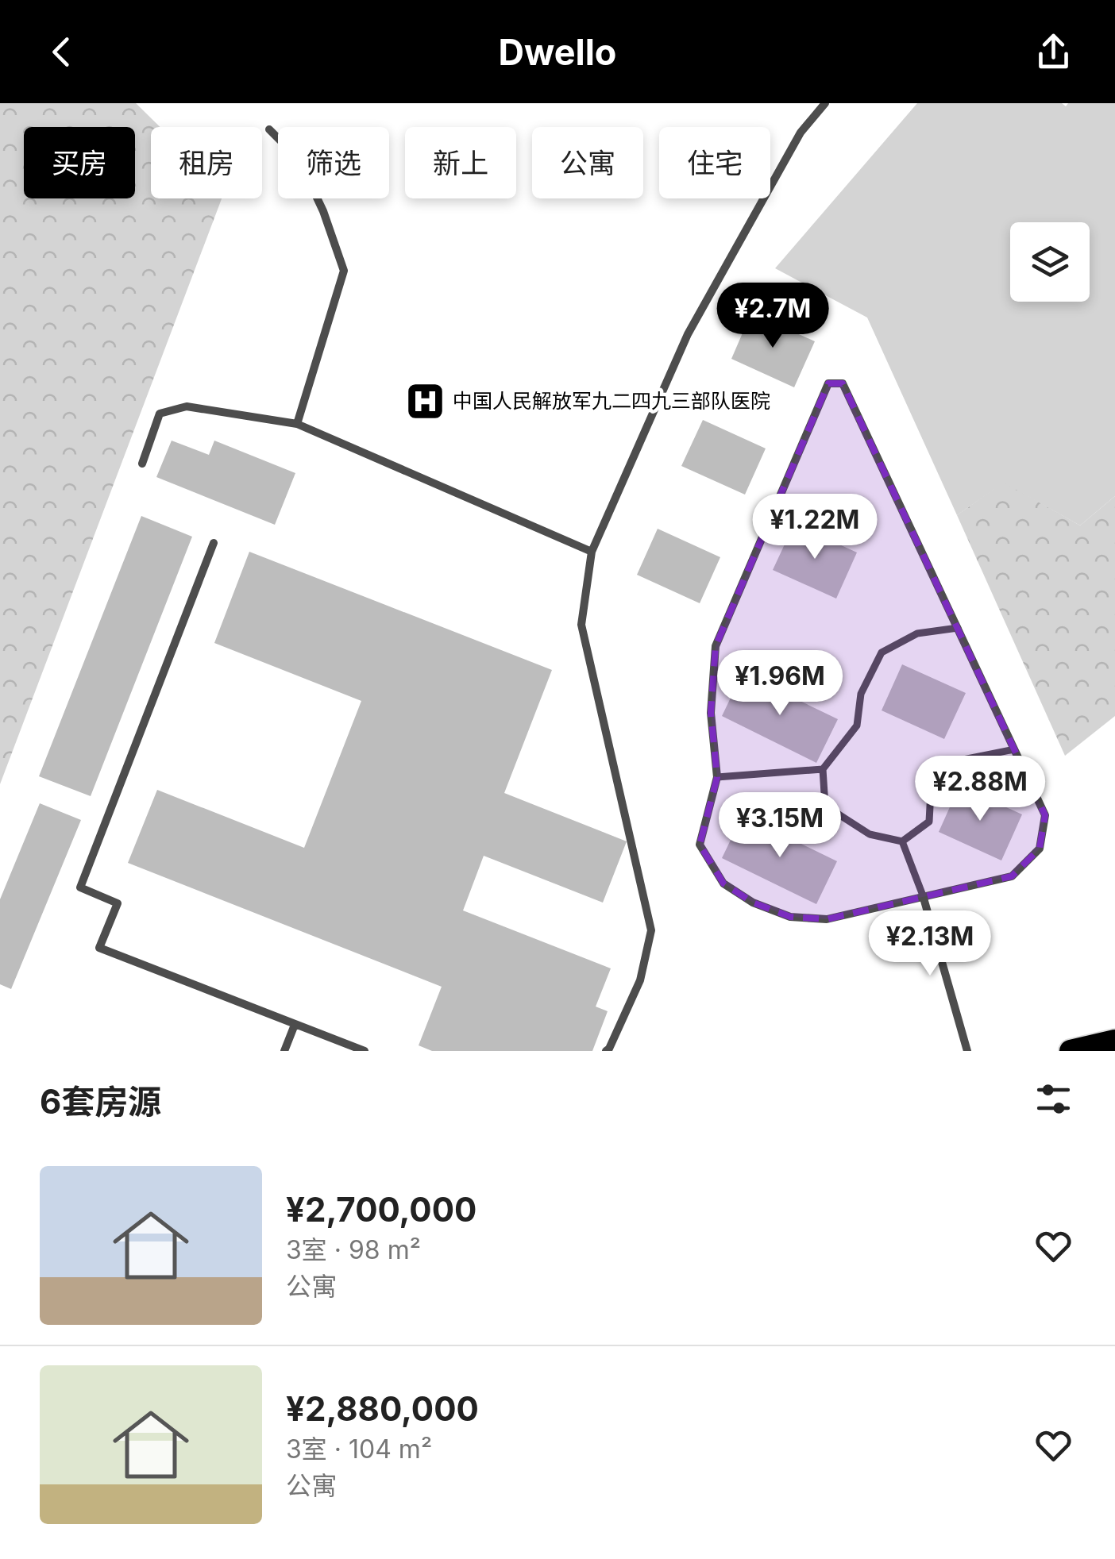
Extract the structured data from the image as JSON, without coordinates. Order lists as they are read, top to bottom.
{
  "places": {
    "hospital": ["中国人民解放军九二四九三部队医院"]
  },
  "page": {
    "header": "Dwello",
    "chip": [
      "买房",
      "租房",
      "筛选",
      "新上",
      "公寓",
      "住宅"
    ],
    "price": [
      "¥2.7M",
      "¥1.22M",
      "¥1.96M",
      "¥2.88M",
      "¥3.15M",
      "¥2.13M"
    ],
    "heading": "6套房源",
    "list": [
      {
        "name": "¥2,700,000",
        "note": "3室 · 98 m² · 公寓"
      },
      {
        "name": "¥2,880,000",
        "note": "3室 · 104 m² · 公寓"
      }
    ]
  }
}
